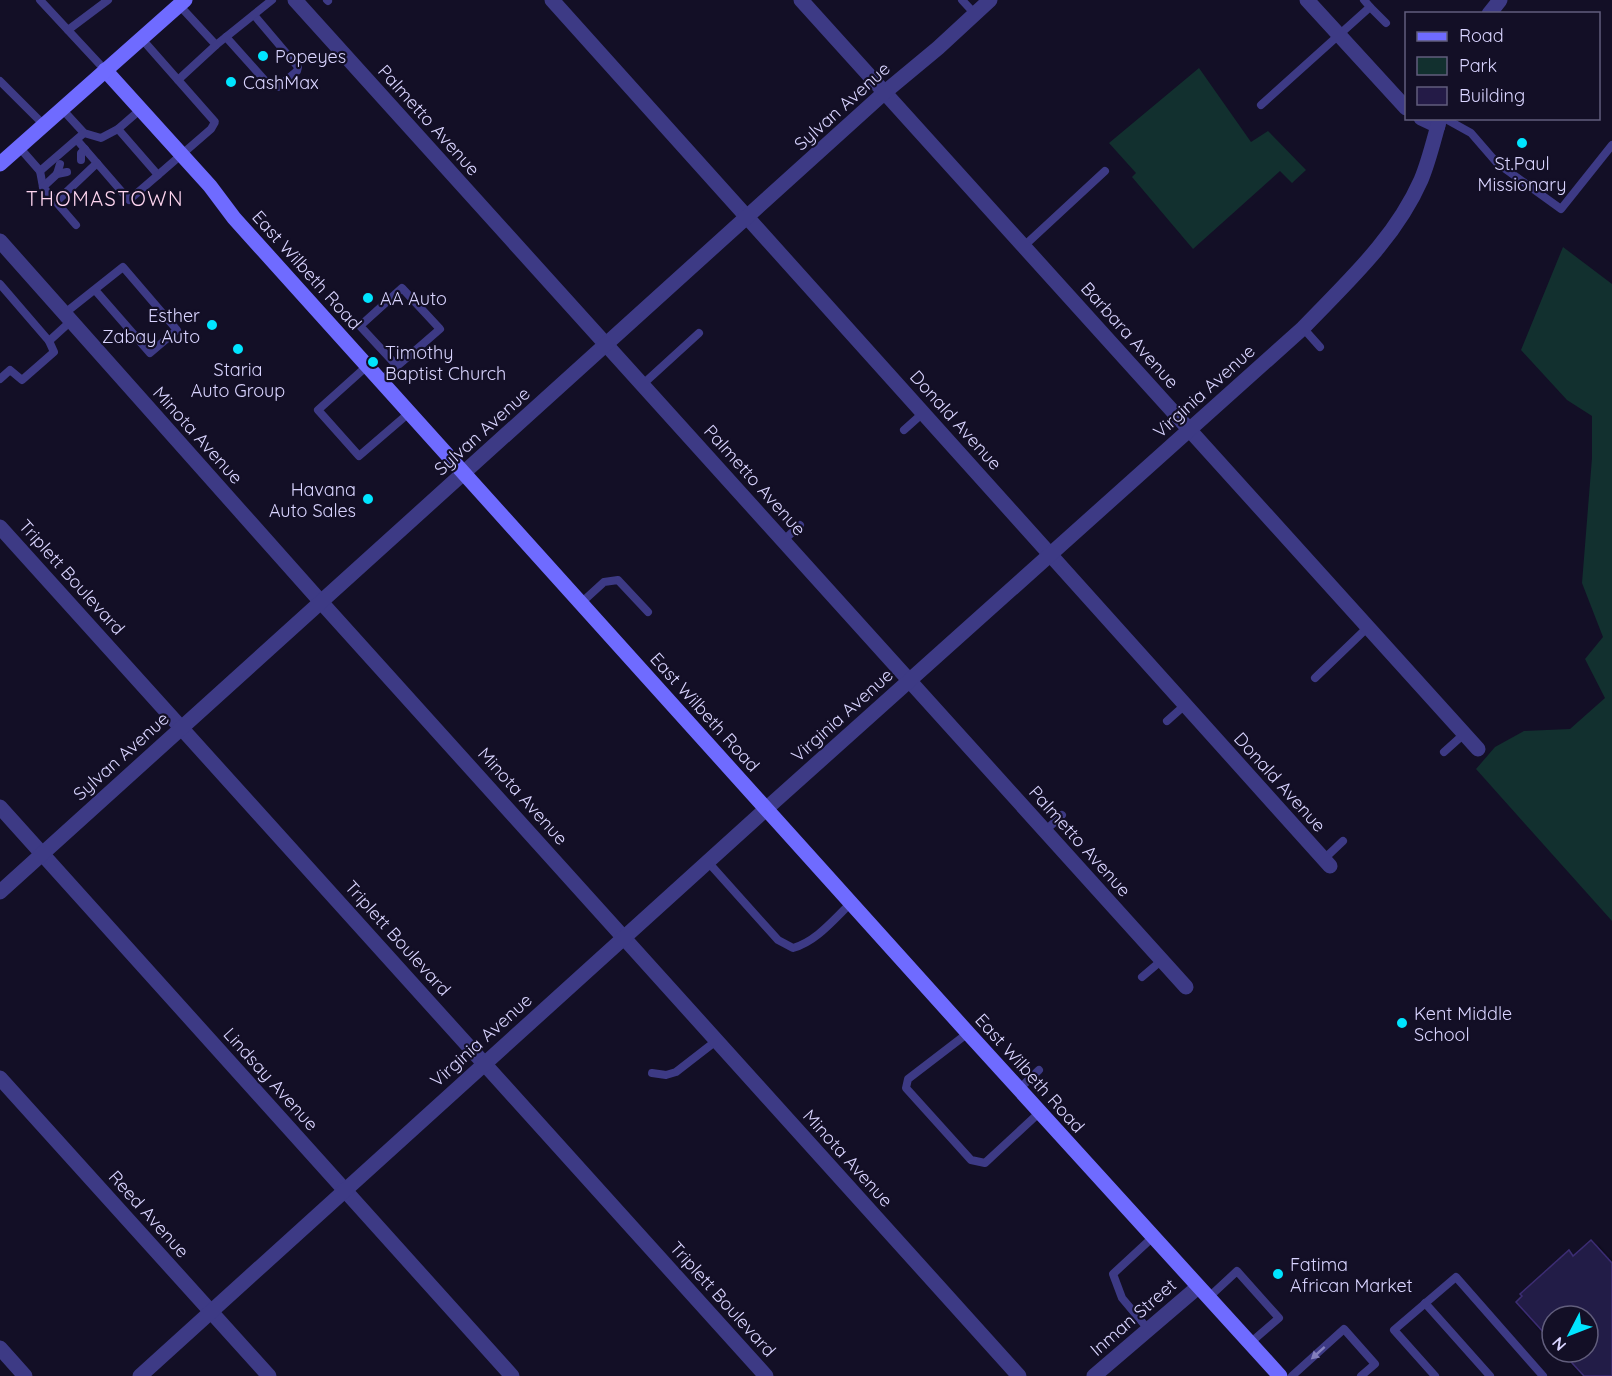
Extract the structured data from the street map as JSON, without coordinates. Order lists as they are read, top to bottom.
{
  "streets": {
    "main road": ["East Wilbeth Road"],
    "street": [
      "Sylvan Avenue",
      "Palmetto Avenue",
      "Barbara Avenue",
      "Virginia Avenue",
      "Donald Avenue",
      "Minota Avenue",
      "Triplett Boulevard",
      "Lindsay Avenue",
      "Reed Avenue",
      "Inman Street"
    ]
  },
  "crossings": [
    ["Sylvan Avenue", "Palmetto Avenue"],
    ["Sylvan Avenue", "East Wilbeth Road"],
    ["Sylvan Avenue", "Barbara Avenue"],
    ["Sylvan Avenue", "Donald Avenue"],
    ["Sylvan Avenue", "Minota Avenue"],
    ["Sylvan Avenue", "Triplett Boulevard"],
    ["Sylvan Avenue", "Lindsay Avenue"],
    ["Palmetto Avenue", "Virginia Avenue"],
    ["East Wilbeth Road", "Virginia Avenue"],
    ["East Wilbeth Road", "Inman Street"],
    ["Barbara Avenue", "Virginia Avenue"],
    ["Virginia Avenue", "Donald Avenue"],
    ["Virginia Avenue", "Minota Avenue"],
    ["Virginia Avenue", "Triplett Boulevard"],
    ["Virginia Avenue", "Lindsay Avenue"],
    ["Virginia Avenue", "Reed Avenue"]
  ],
  "districts": ["THOMASTOWN"],
  "places": [
    "Popeyes",
    "CashMax",
    "St.Paul Missionary",
    "AA Auto",
    "Esther Zabay Auto",
    "Staria Auto Group",
    "Timothy Baptist Church",
    "Havana Auto Sales",
    "Kent Middle School",
    "Fatima African Market"
  ],
  "legend": ["Road", "Park", "Building"],
  "north": "bottom left"
}
